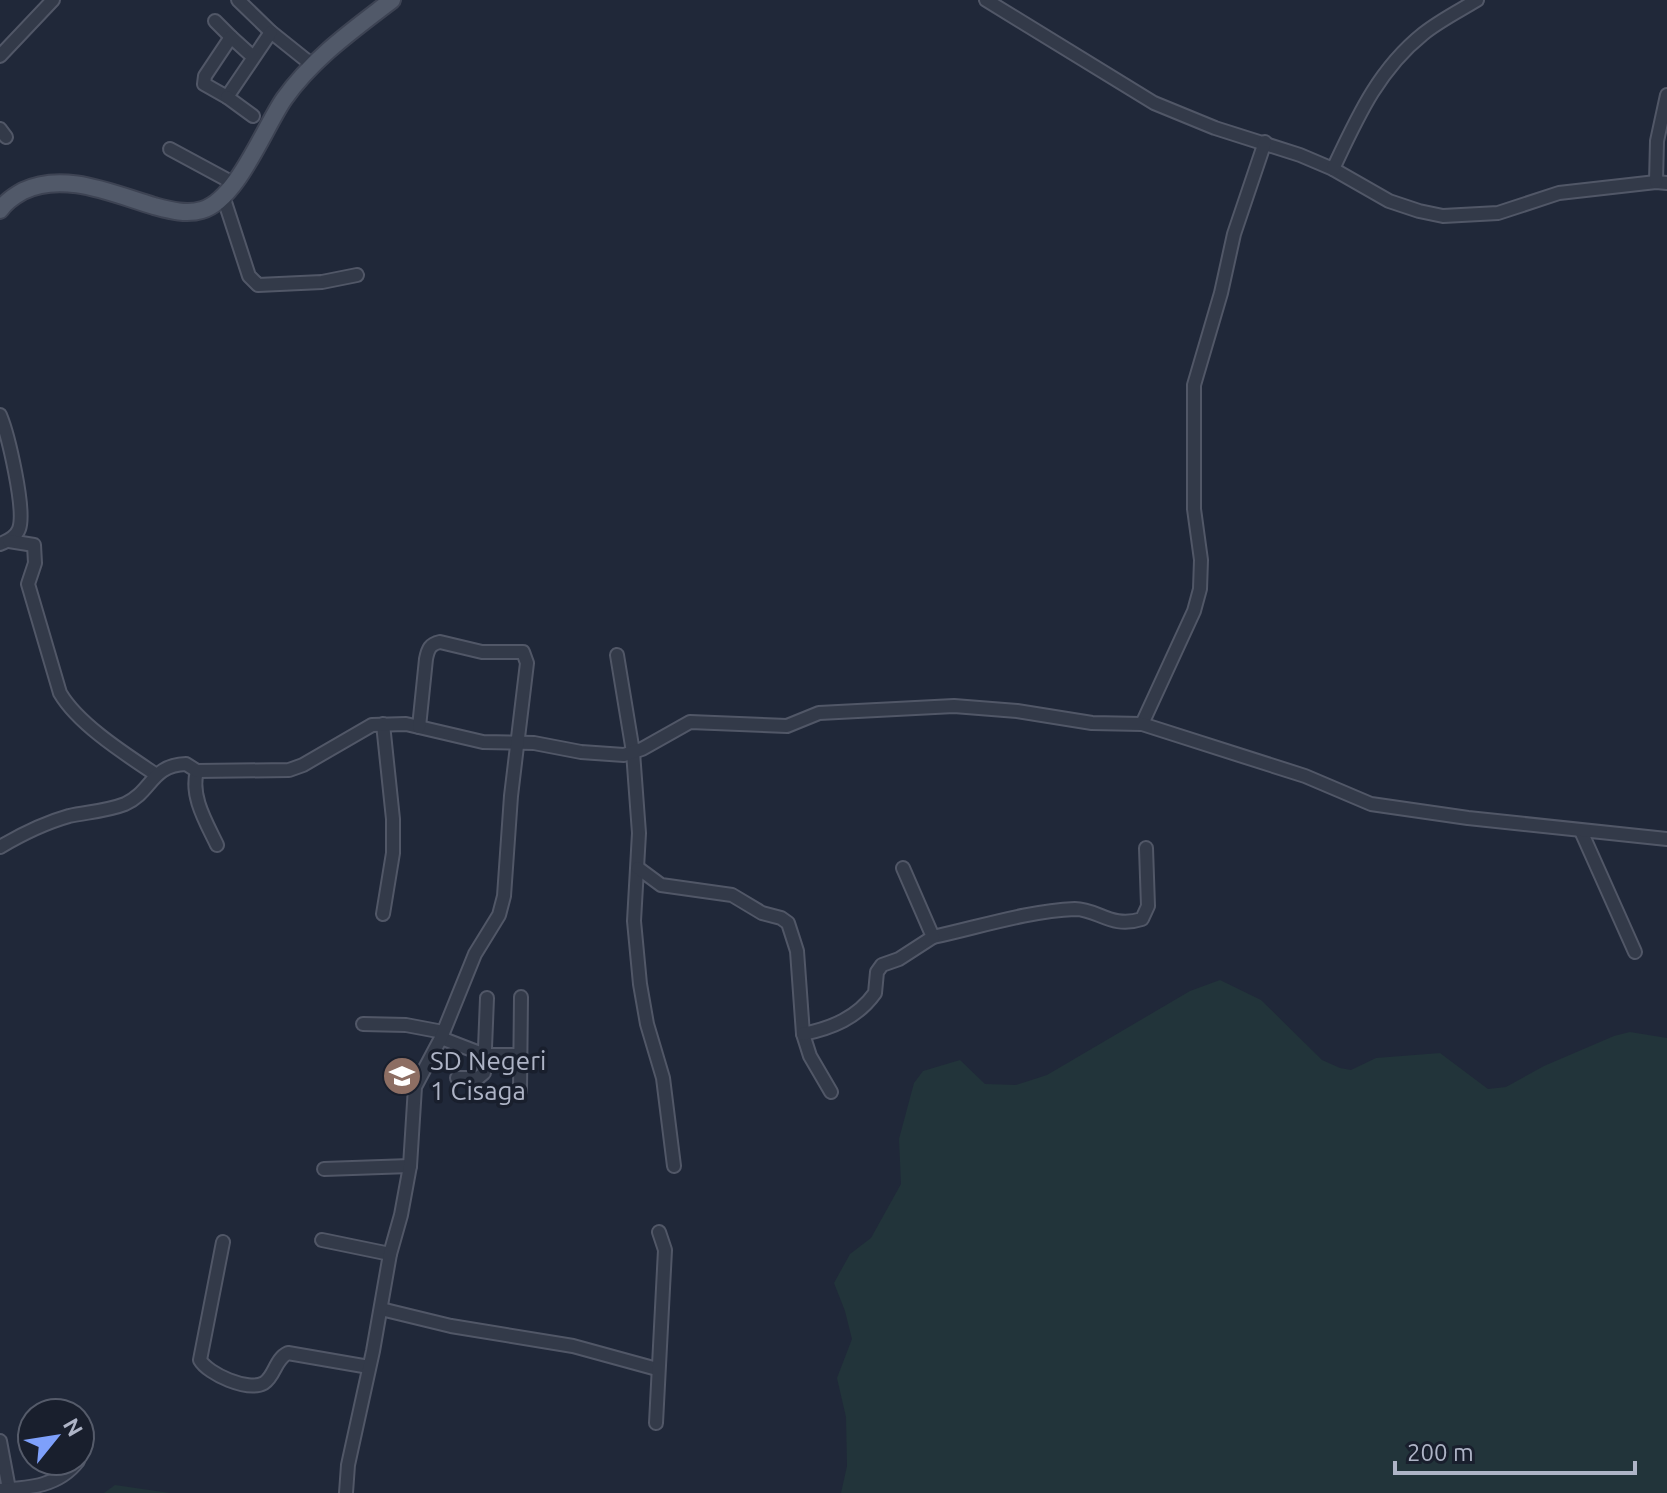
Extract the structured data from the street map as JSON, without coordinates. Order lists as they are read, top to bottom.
{
  "places": {
    "school or university": ["SD Negeri 1 Cisaga"]
  },
  "scale_bar": "200 m",
  "north": "top right"
}
